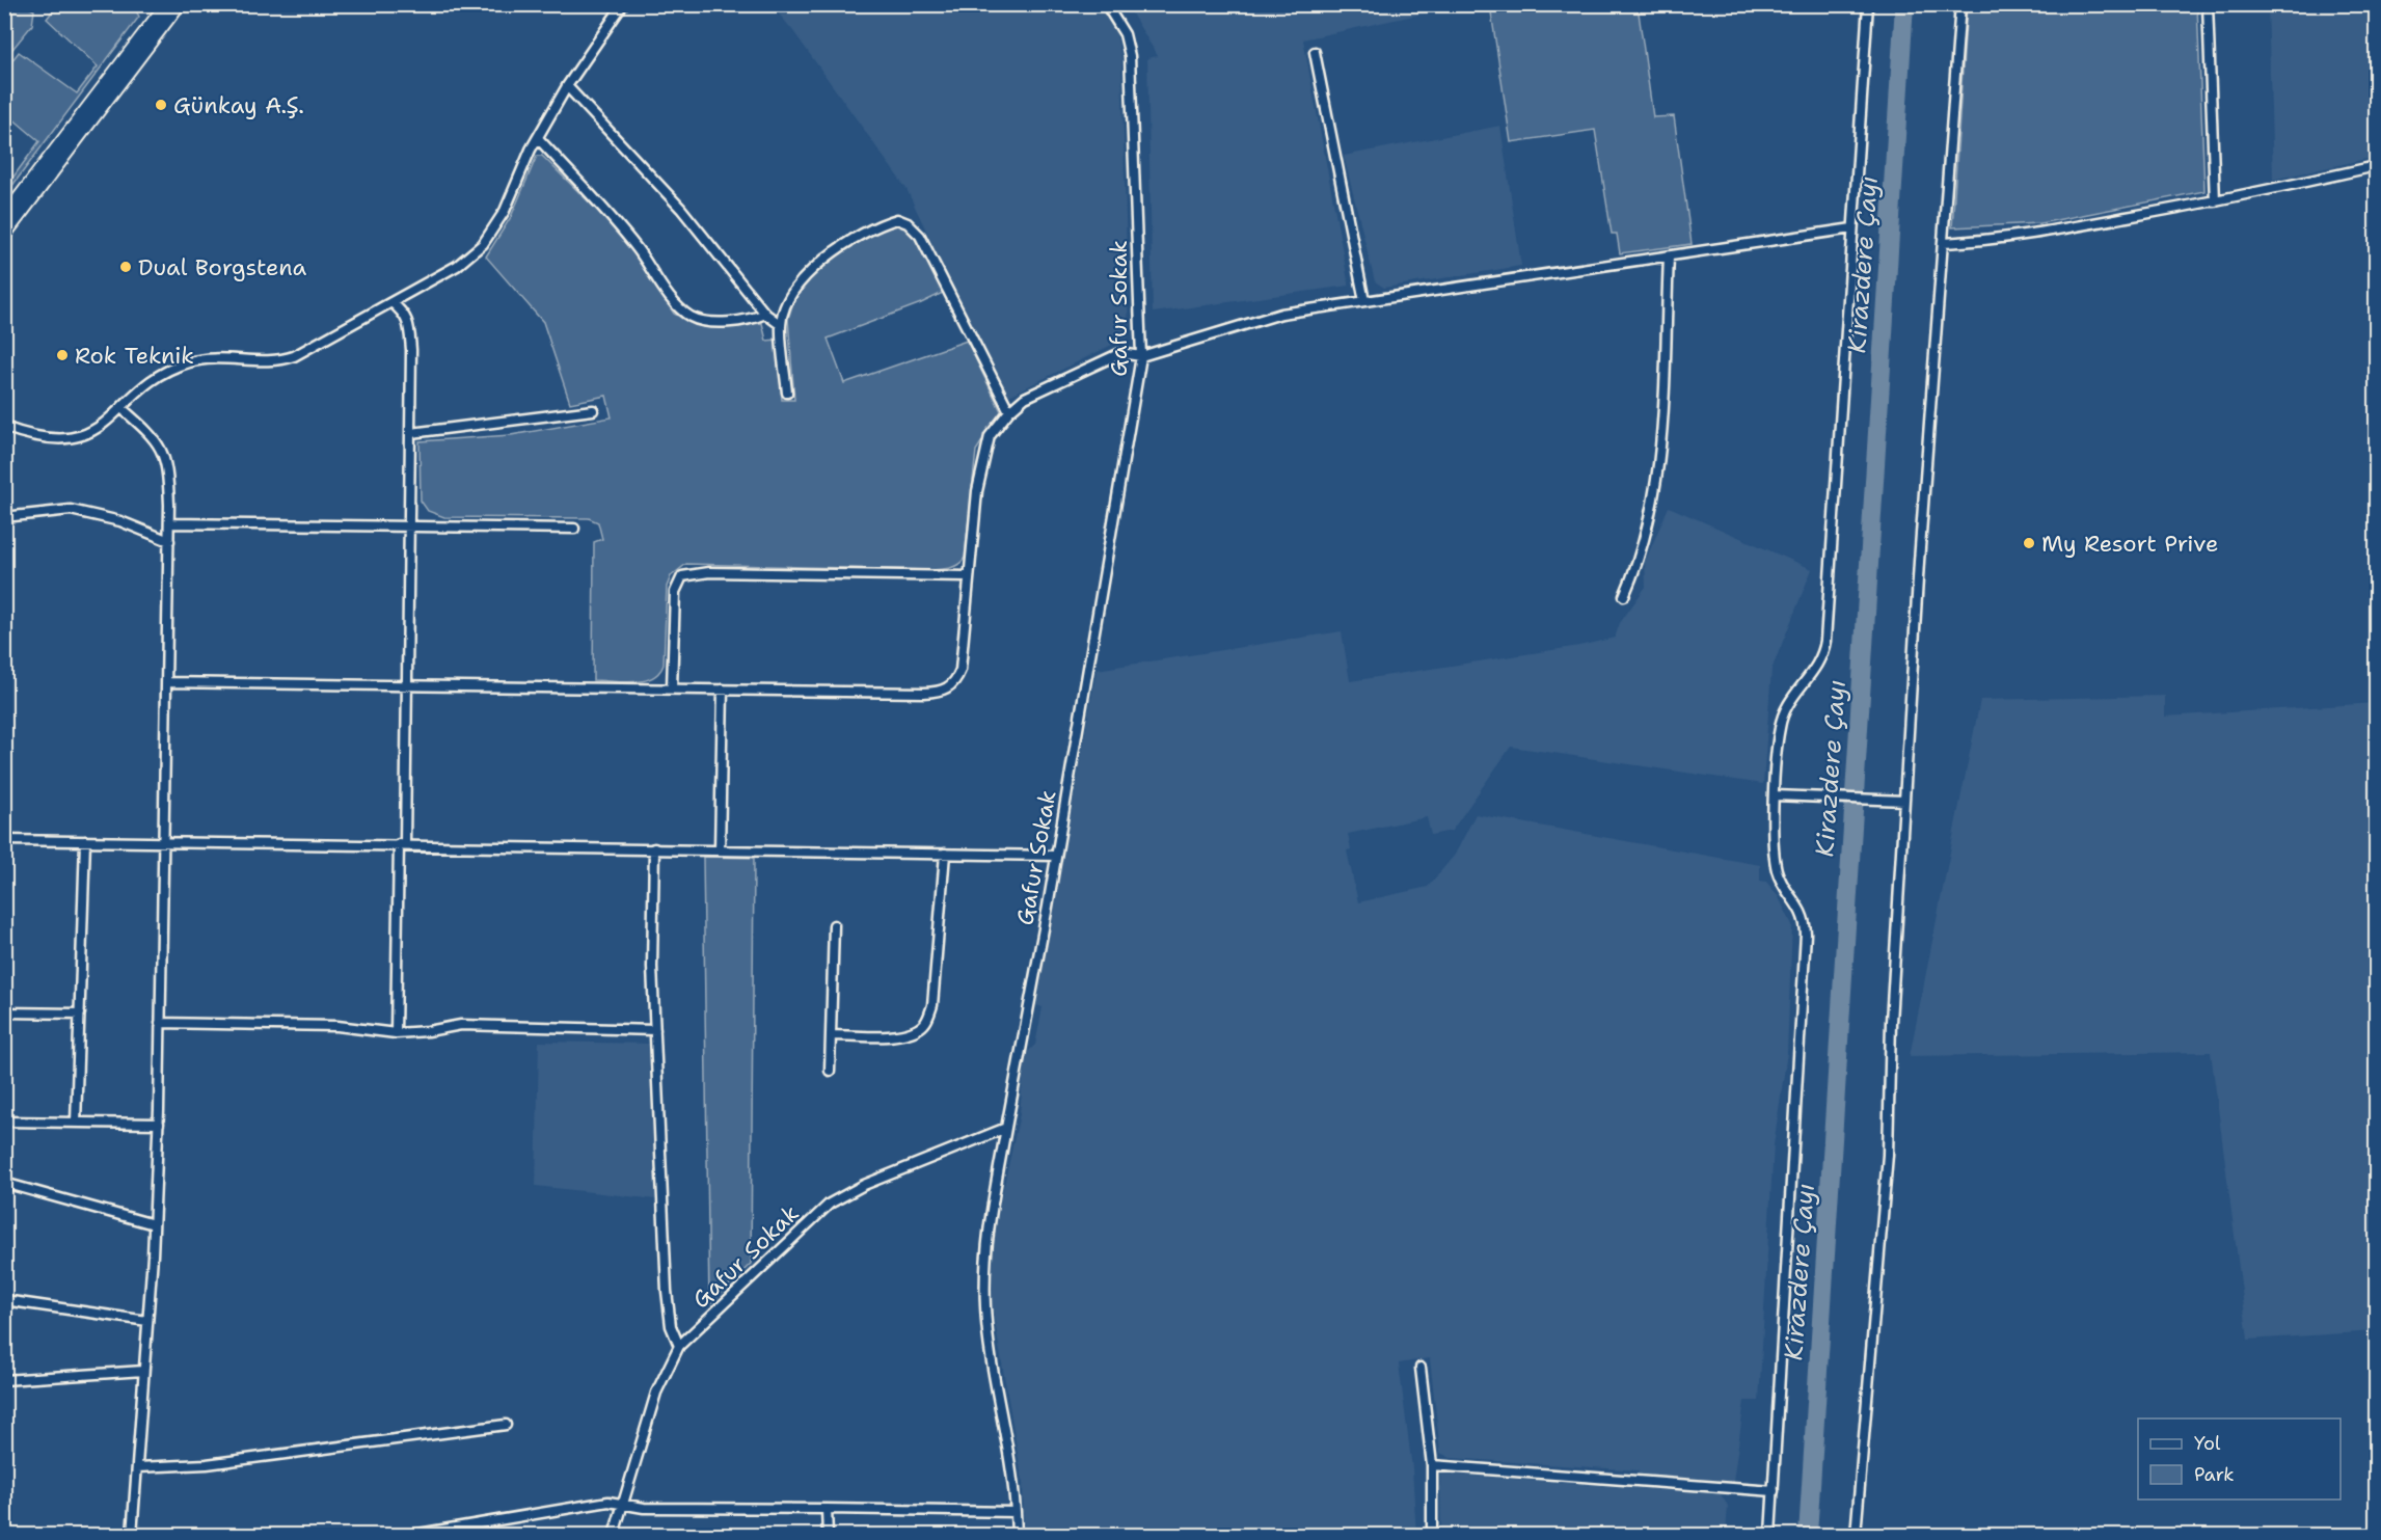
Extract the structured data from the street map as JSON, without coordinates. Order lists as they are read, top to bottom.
{
  "streets": {
    "street": ["Gafur Sokak"]
  },
  "water": ["Kirazdere Çayı"],
  "places": [
    "Günkay A.Ş.",
    "Dual Borgstena",
    "Rok Teknik",
    "My Resort Prive"
  ],
  "legend": ["Yol", "Park"]
}
